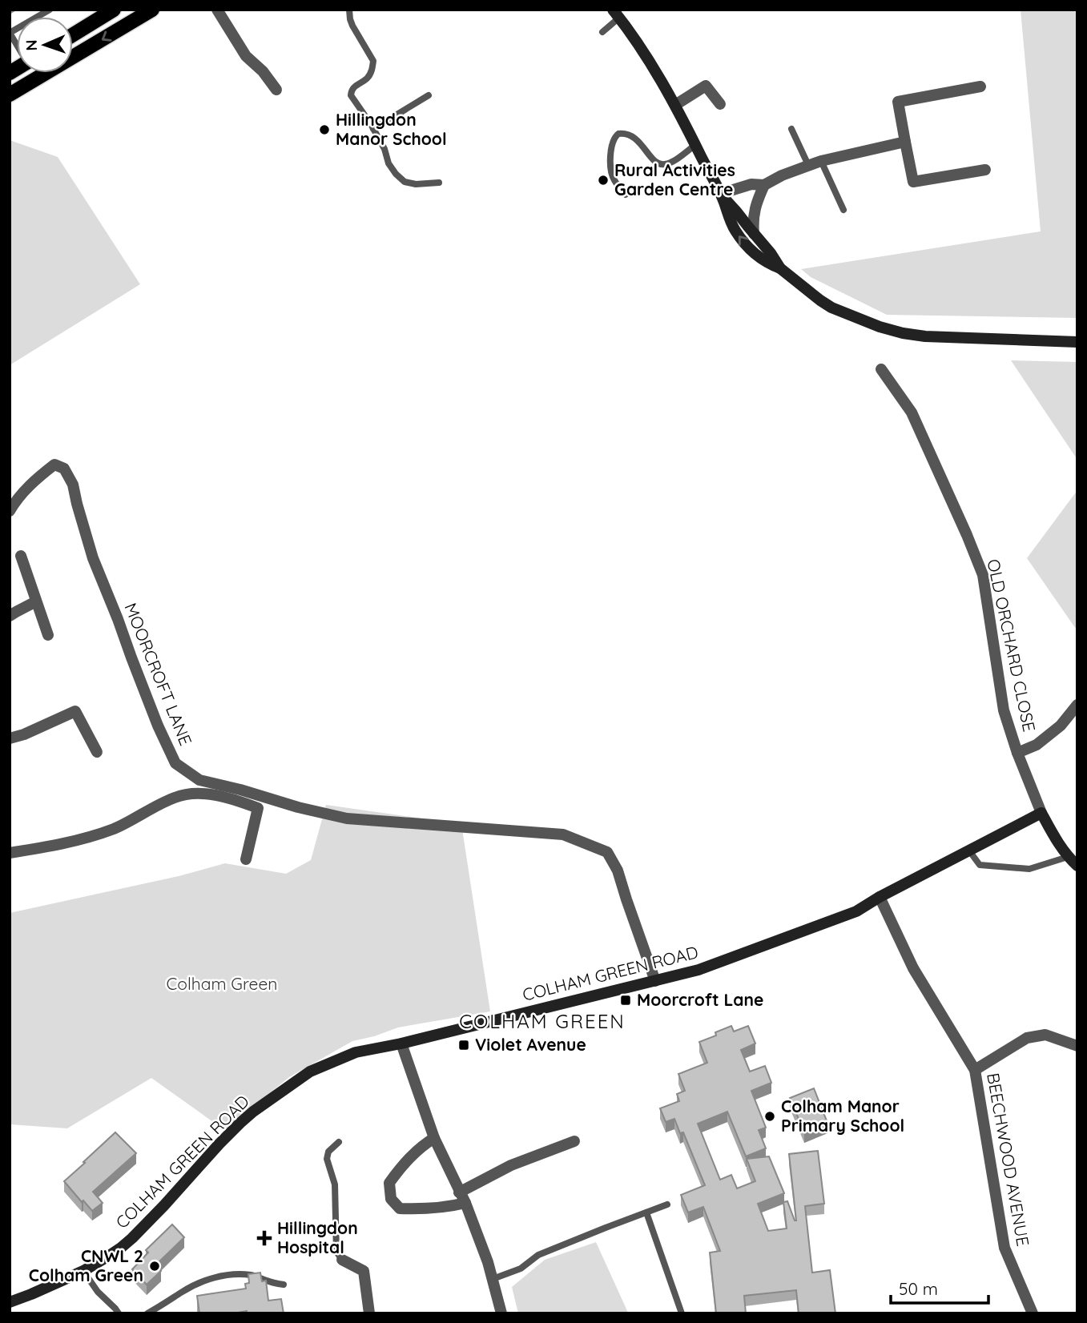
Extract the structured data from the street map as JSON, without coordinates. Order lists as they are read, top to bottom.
{
  "streets": {
    "street": [
      "OLD ORCHARD CLOSE",
      "MOORCROFT LANE",
      "COLHAM GREEN ROAD",
      "BEECHWOOD AVENUE"
    ]
  },
  "crossings": [
    ["OLD ORCHARD CLOSE", "COLHAM GREEN ROAD"],
    ["MOORCROFT LANE", "COLHAM GREEN ROAD"],
    ["COLHAM GREEN ROAD", "BEECHWOOD AVENUE"]
  ],
  "districts": ["COLHAM GREEN"],
  "parks": ["Colham Green"],
  "places": {
    "other": [
      "Hillingdon Manor School",
      "Rural Activities Garden Centre",
      "Colham Manor Primary School",
      "CNWL 2 Colham Green"
    ],
    "transit": ["Moorcroft Lane", "Violet Avenue"],
    "health": ["Hillingdon Hospital"]
  },
  "scale_bar": "50 m",
  "north": "left"
}
